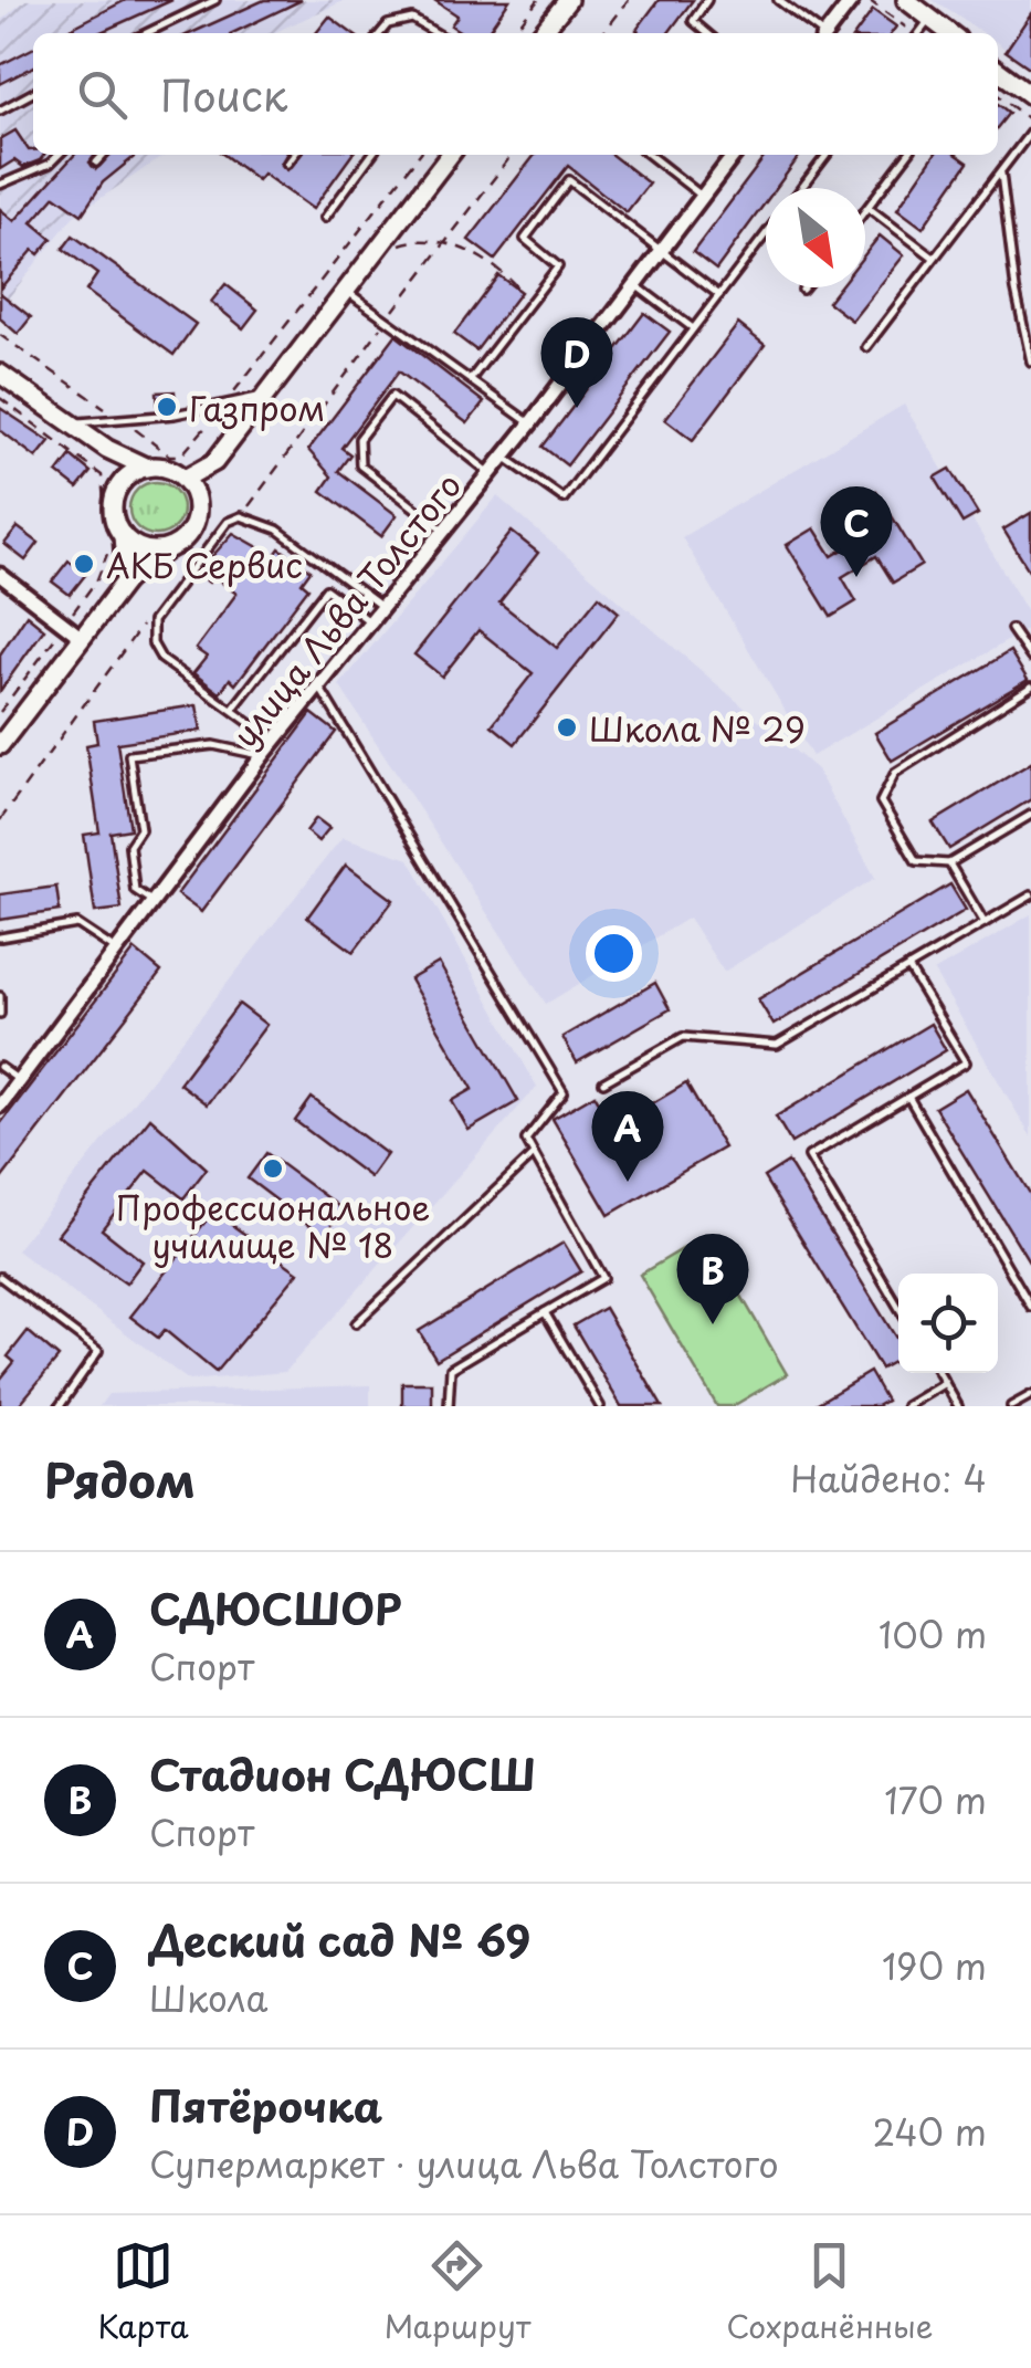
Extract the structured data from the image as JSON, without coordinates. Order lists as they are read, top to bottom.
{
  "streets": {
    "street": ["улица Льва Толстого"]
  },
  "places": [
    "Газпром",
    "АКБ Сервис",
    "Школа № 29",
    "Профессиональное училище № 18"
  ],
  "north": "bottom right",
  "page": {
    "search": "Поиск",
    "pins": [
      "D",
      "C",
      "A",
      "B"
    ],
    "heading": ["Рядом", "Найдено: 4"],
    "list": [
      {
        "mark": "A",
        "name": "СДЮСШОР",
        "note": "Спорт",
        "value": "100 m"
      },
      {
        "mark": "B",
        "name": "Стадион СДЮСШ",
        "note": "Спорт",
        "value": "170 m"
      },
      {
        "mark": "C",
        "name": "Деский сад № 69",
        "note": "Школа",
        "value": "190 m"
      },
      {
        "mark": "D",
        "name": "Пятёрочка",
        "note": "Супермаркет · улица Льва Толстого",
        "value": "240 m"
      }
    ],
    "nav": ["Карта", "Маршрут", "Сохранённые"]
  }
}
